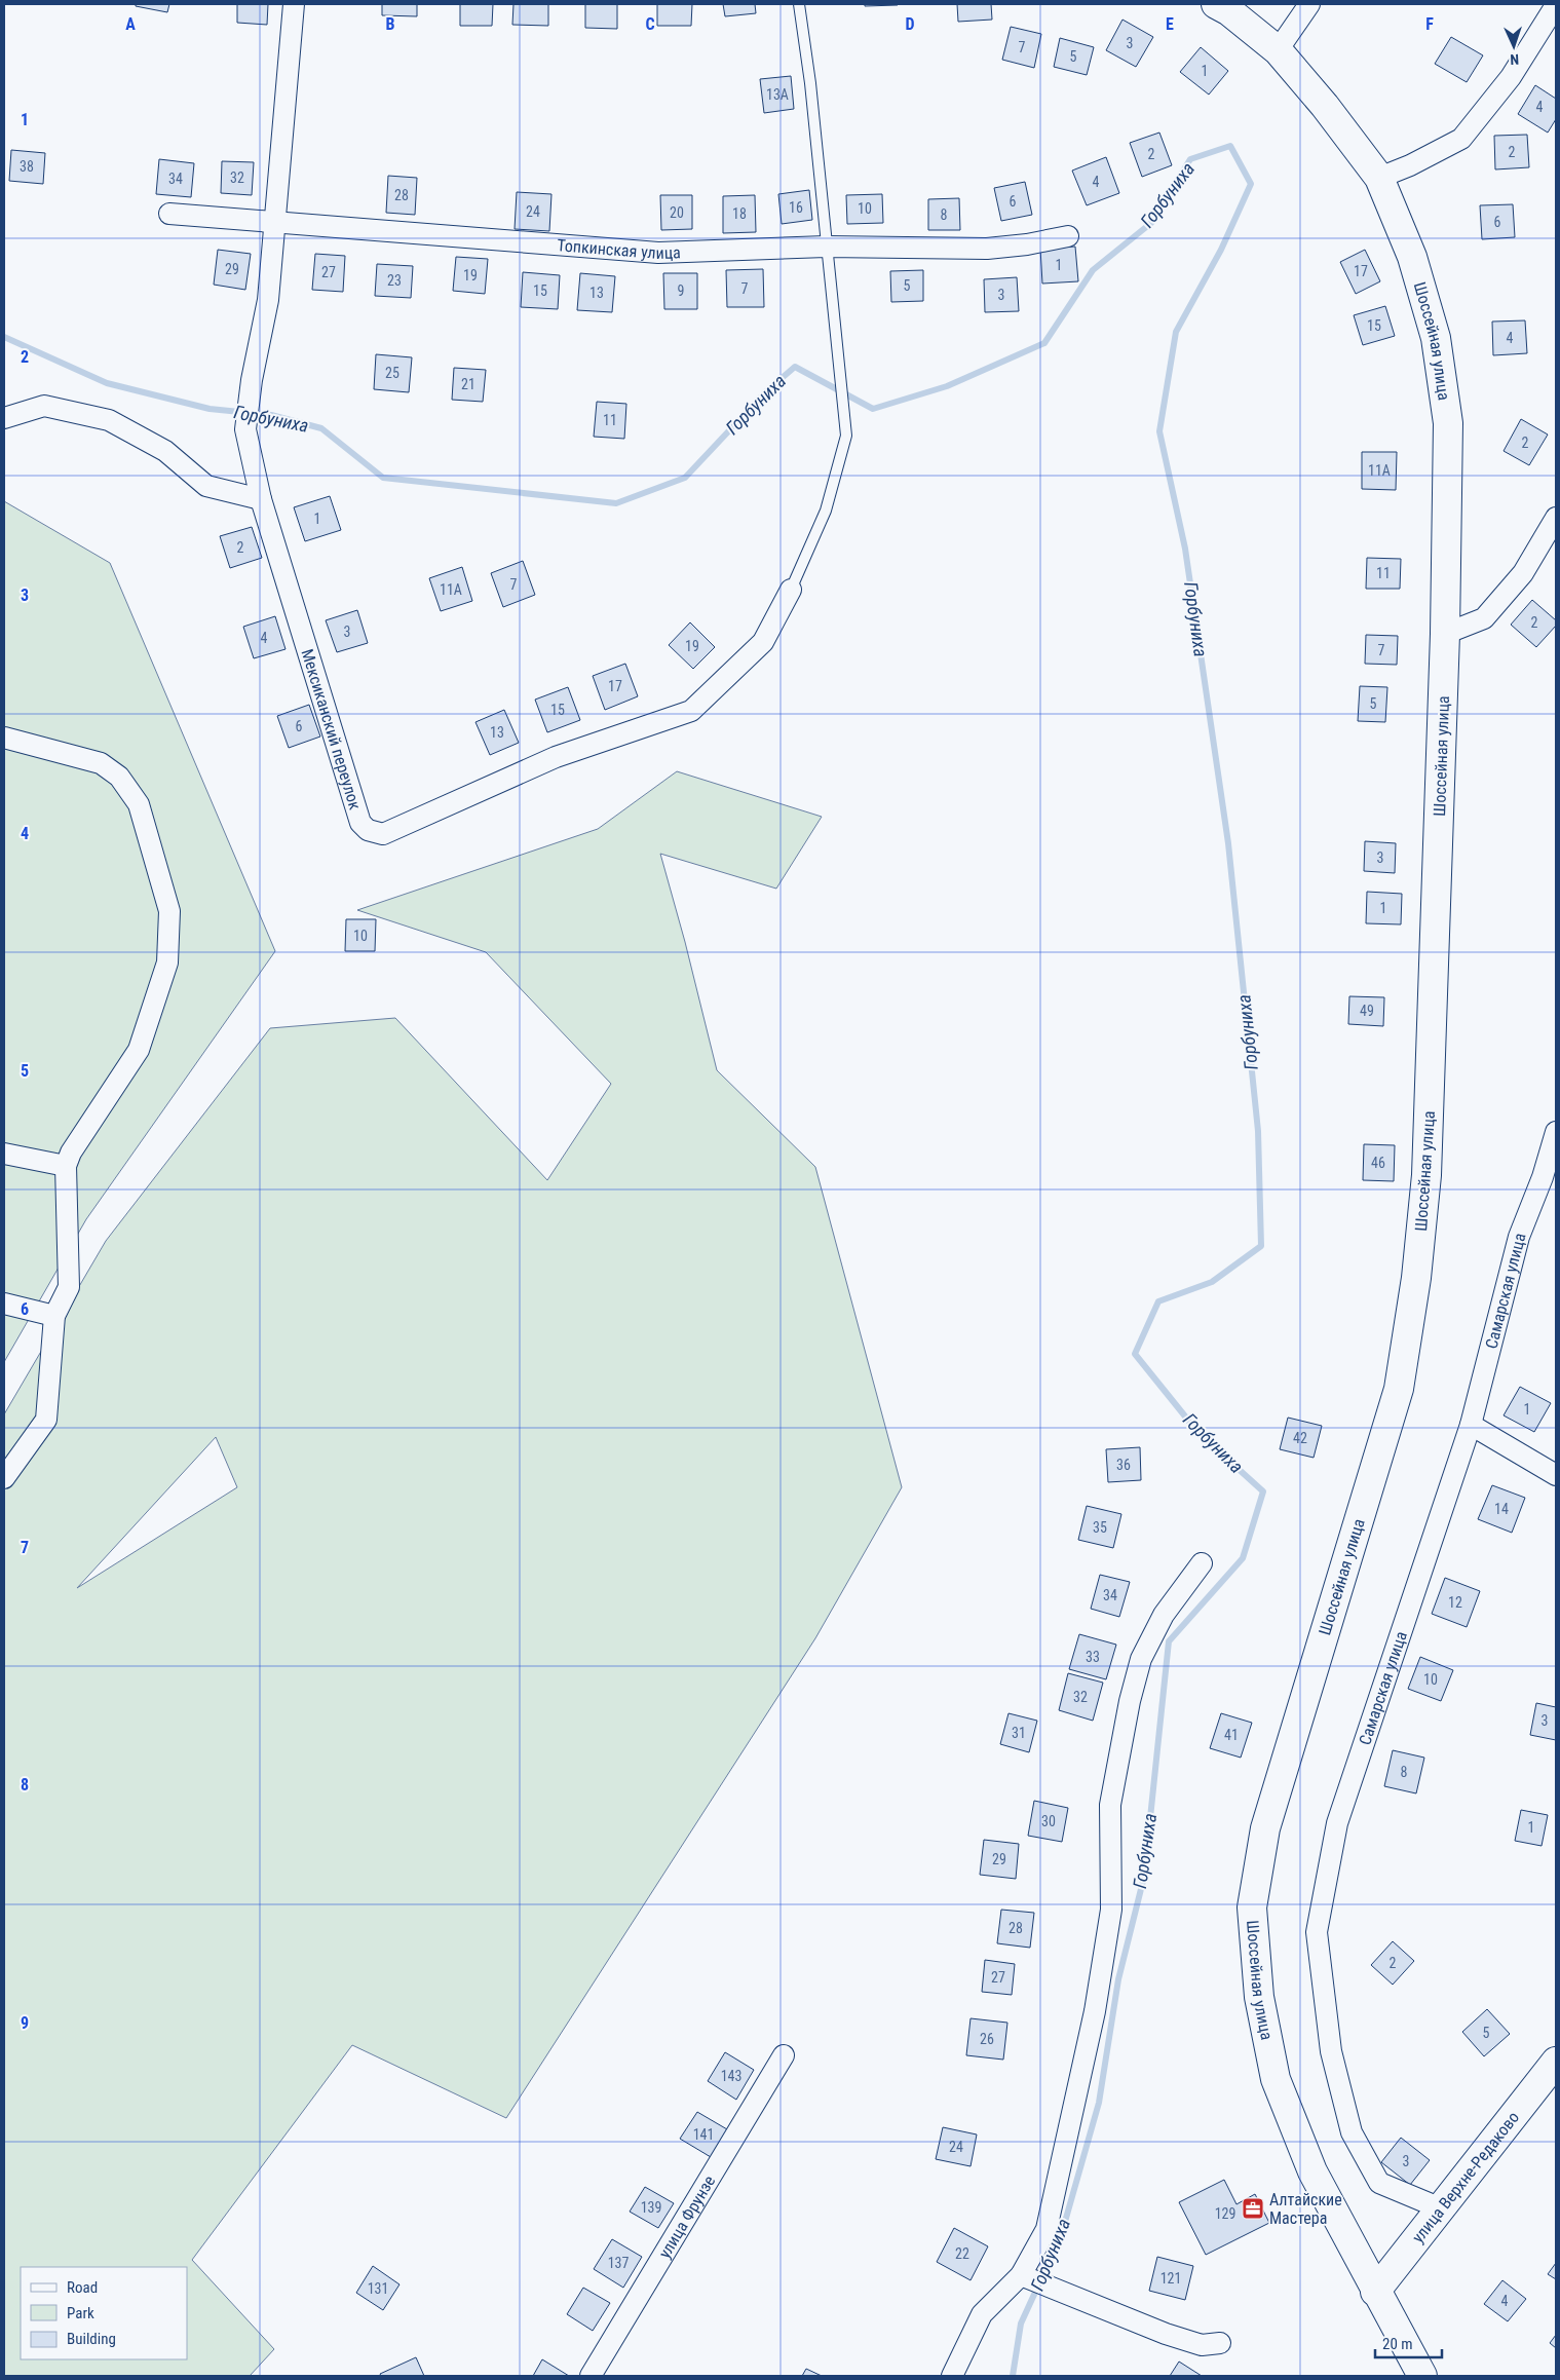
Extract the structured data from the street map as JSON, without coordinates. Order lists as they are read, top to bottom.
{
  "streets": {
    "main road": ["Шоссейная улица", "улица Верхне-Редаково"],
    "street": [
      "Топкинская улица",
      "Мексиканский переулок",
      "Самарская улица",
      "улица Фрунзе"
    ]
  },
  "crossings": [
    ["Топкинская улица", "Мексиканский переулок"],
    ["Шоссейная улица", "улица Верхне-Редаково"],
    ["Самарская улица", "улица Верхне-Редаково"]
  ],
  "water": ["Горбуниха"],
  "places": {
    "office": ["Алтайские Мастера"]
  },
  "house_numbers": [
    "3",
    "7",
    "5",
    "1",
    "13А",
    "4",
    "2",
    "2",
    "38",
    "32",
    "34",
    "4",
    "28",
    "6",
    "16",
    "10",
    "24",
    "20",
    "18",
    "8",
    "6",
    "1",
    "29",
    "17",
    "27",
    "19",
    "23",
    "5",
    "7",
    "15",
    "9",
    "13",
    "3",
    "15",
    "4",
    "25",
    "21",
    "11",
    "2",
    "11А",
    "1",
    "2",
    "11",
    "7",
    "11А",
    "2",
    "3",
    "4",
    "19",
    "7",
    "17",
    "5",
    "15",
    "6",
    "13",
    "3",
    "1",
    "10",
    "49",
    "46",
    "1",
    "42",
    "36",
    "14",
    "35",
    "34",
    "12",
    "33",
    "10",
    "32",
    "3",
    "31",
    "41",
    "8",
    "30",
    "1",
    "29",
    "28",
    "2",
    "27",
    "5",
    "26",
    "143",
    "141",
    "24",
    "3",
    "139",
    "129",
    "22",
    "137",
    "121",
    "131",
    "4"
  ],
  "legend": ["Road", "Park", "Building"],
  "scale_bar": "20 m",
  "north": "bottom",
  "grid": {
    "columns": [
      "A",
      "B",
      "C",
      "D",
      "E",
      "F"
    ],
    "rows": [
      "1",
      "2",
      "3",
      "4",
      "5",
      "6",
      "7",
      "8",
      "9"
    ]
  }
}
